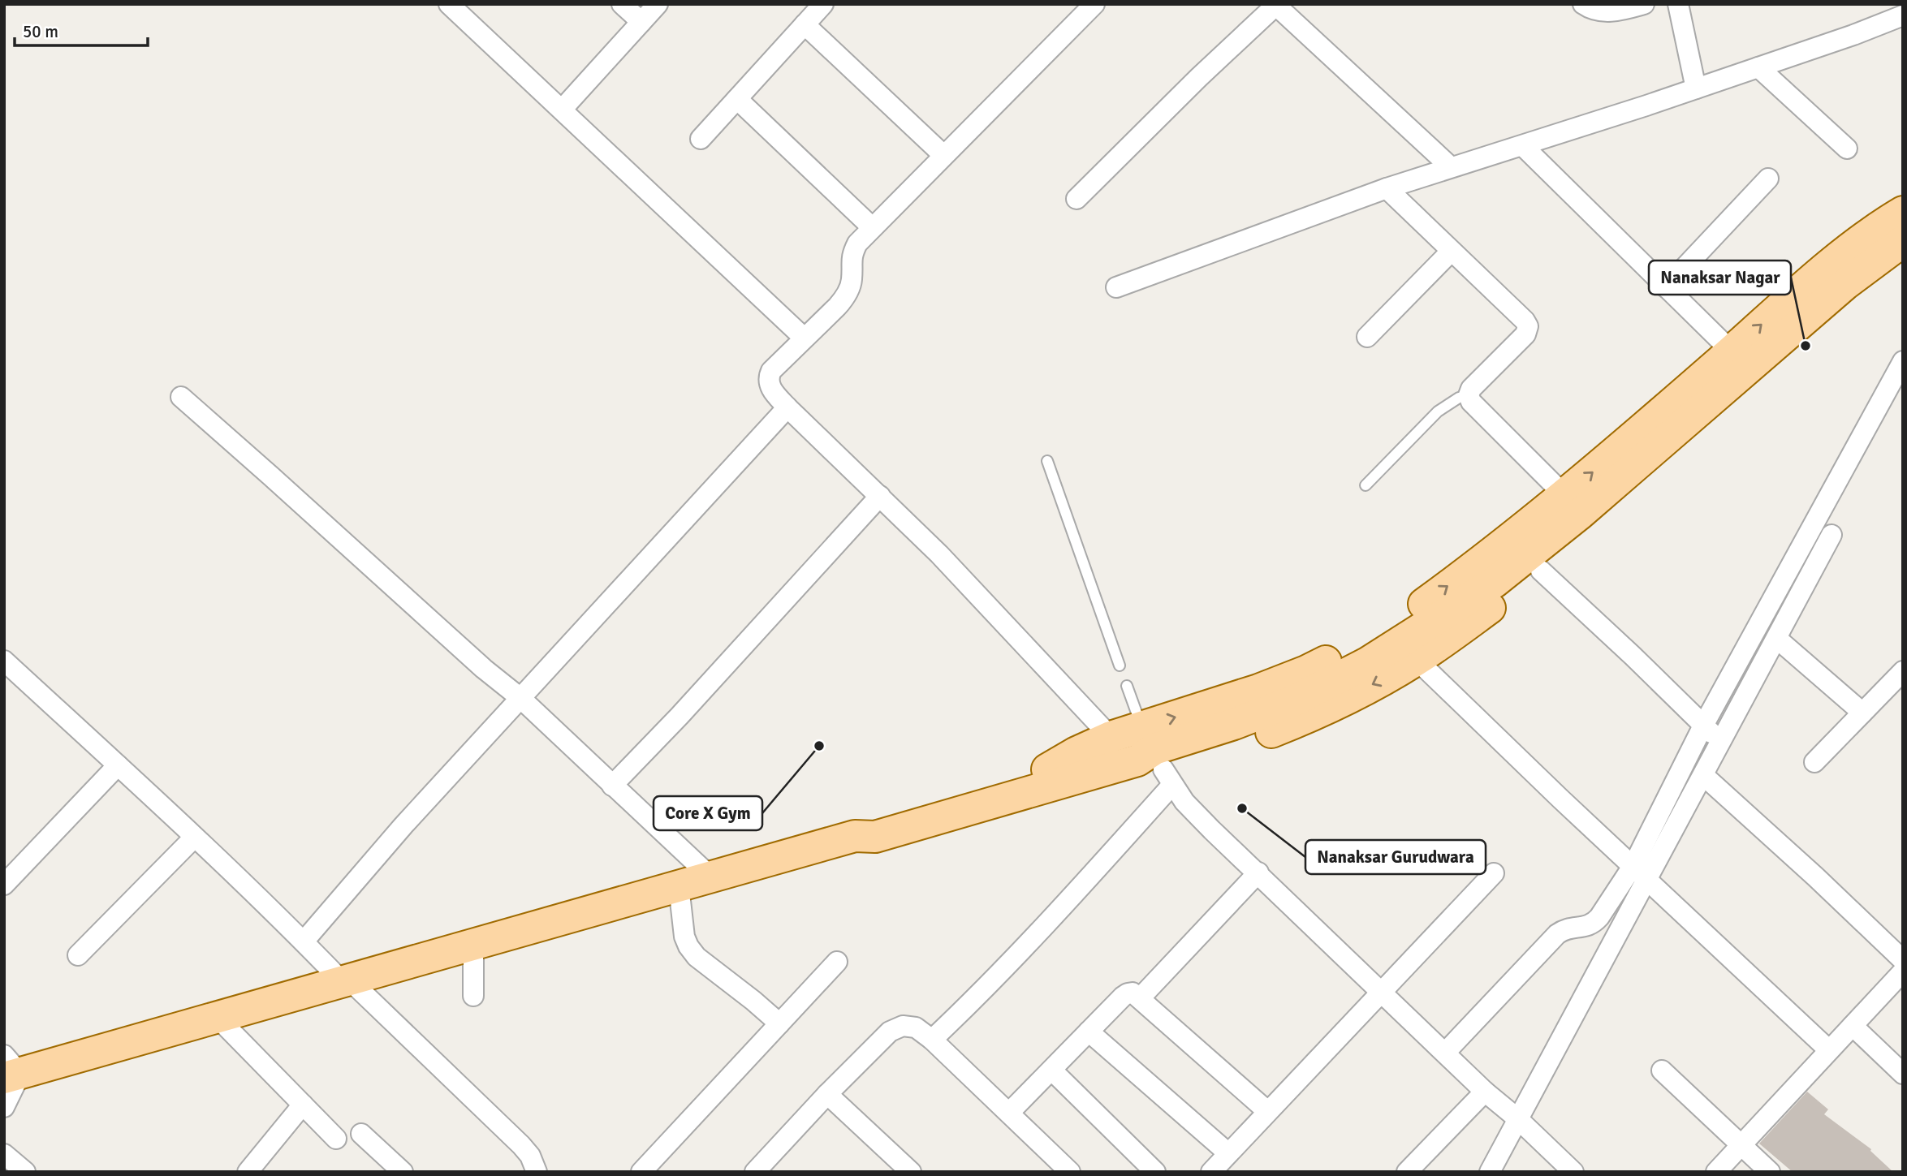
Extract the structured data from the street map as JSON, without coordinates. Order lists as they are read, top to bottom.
{
  "places": ["Nanaksar Nagar", "Core X Gym", "Nanaksar Gurudwara"],
  "scale_bar": "50 m"
}
